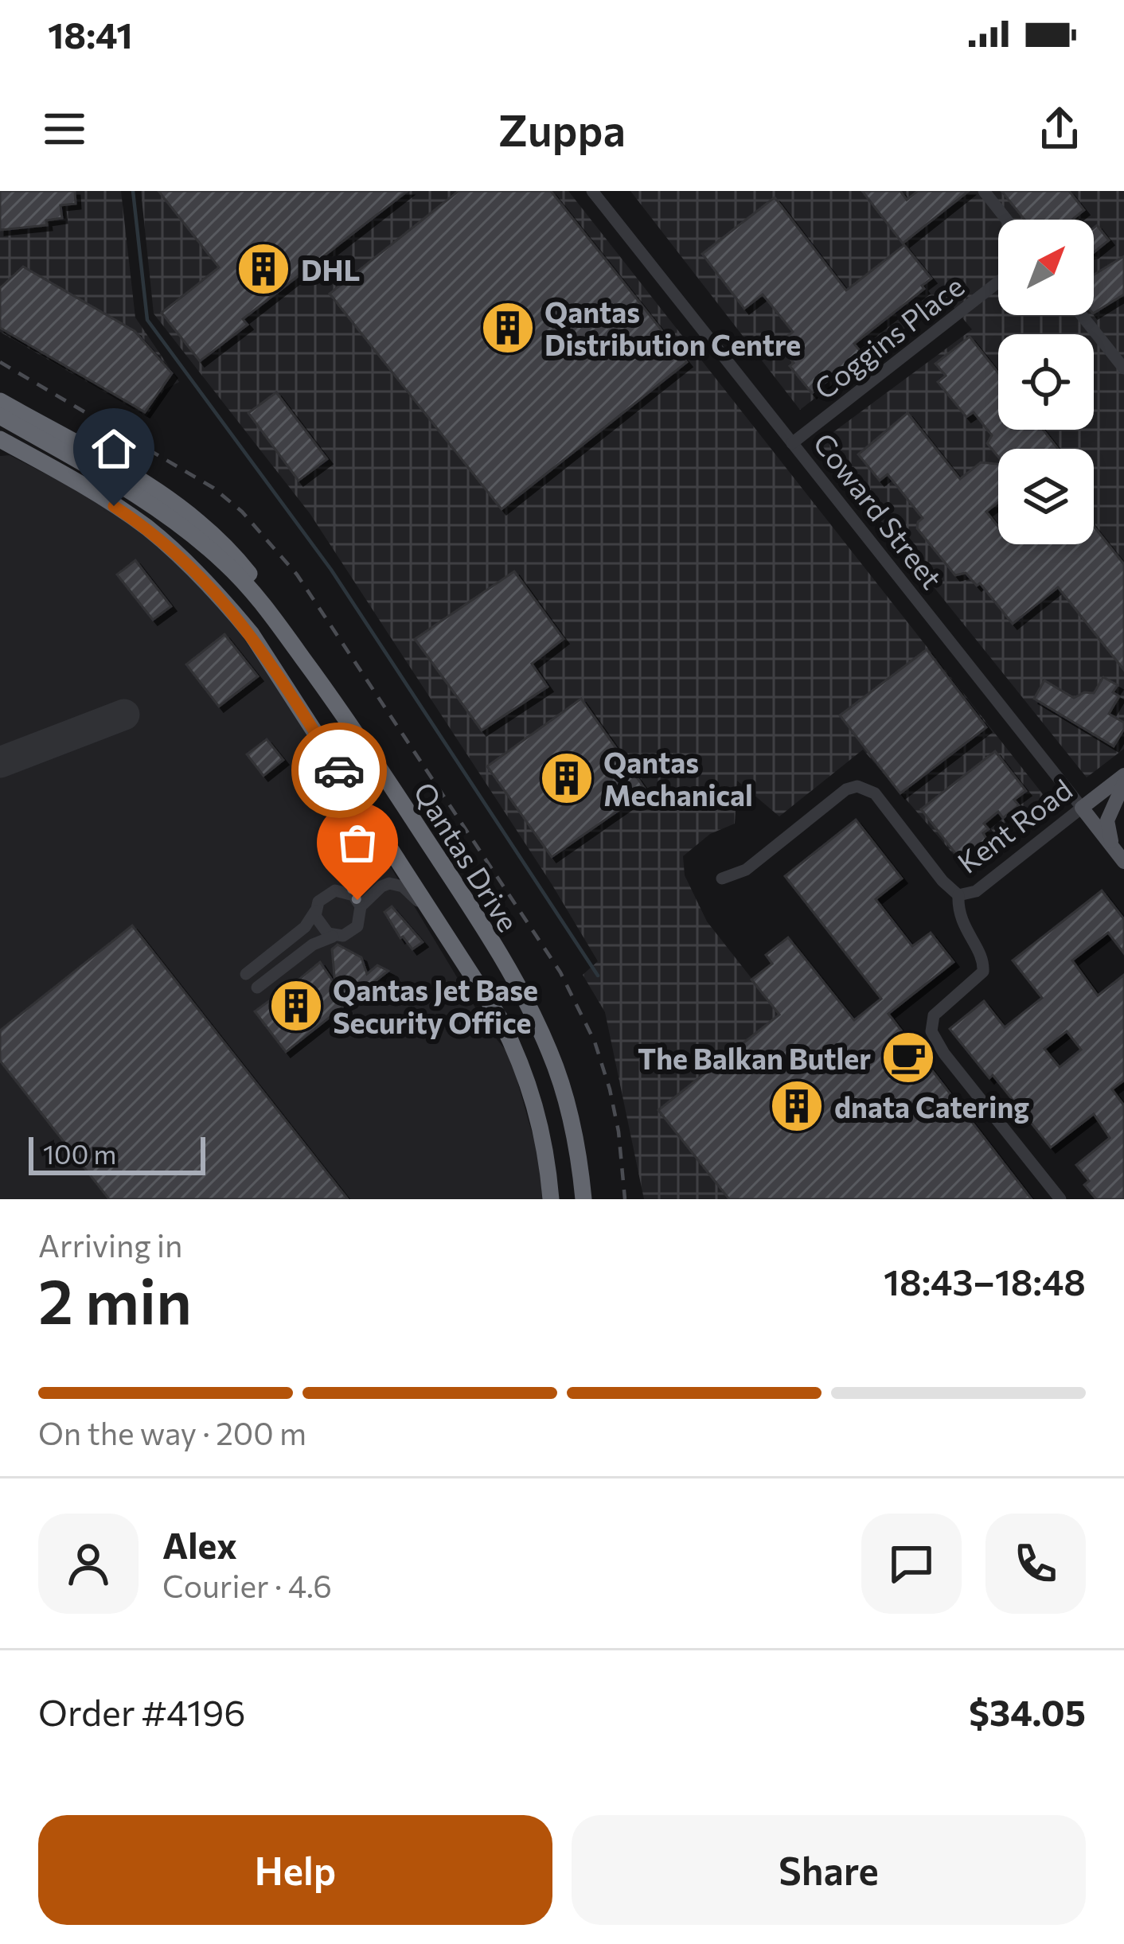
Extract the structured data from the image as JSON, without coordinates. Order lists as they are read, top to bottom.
{
  "streets": {
    "highway": ["Qantas Drive"],
    "main road": ["Coward Street", "Kent Road"],
    "street": ["Coggins Place"]
  },
  "crossings": [
    ["Coggins Place", "Coward Street"],
    ["Coward Street", "Kent Road"]
  ],
  "places": {
    "building": [
      "DHL",
      "Qantas Distribution Centre",
      "Qantas Mechanical",
      "Qantas Jet Base Security Office",
      "dnata Catering"
    ],
    "cafe": ["The Balkan Butler"]
  },
  "scale_bar": "100 m",
  "north": "top right",
  "page": {
    "status": "18:41",
    "header": "Zuppa",
    "scale": "100 m",
    "heading": ["2 min", "Arriving in", "18:43–18:48"],
    "panel": [
      "Alex",
      "Courier · 4.6",
      "Order #4196",
      "$34.05"
    ],
    "bar": "On the way · 200 m",
    "buttons": ["Help", "Share"]
  }
}
